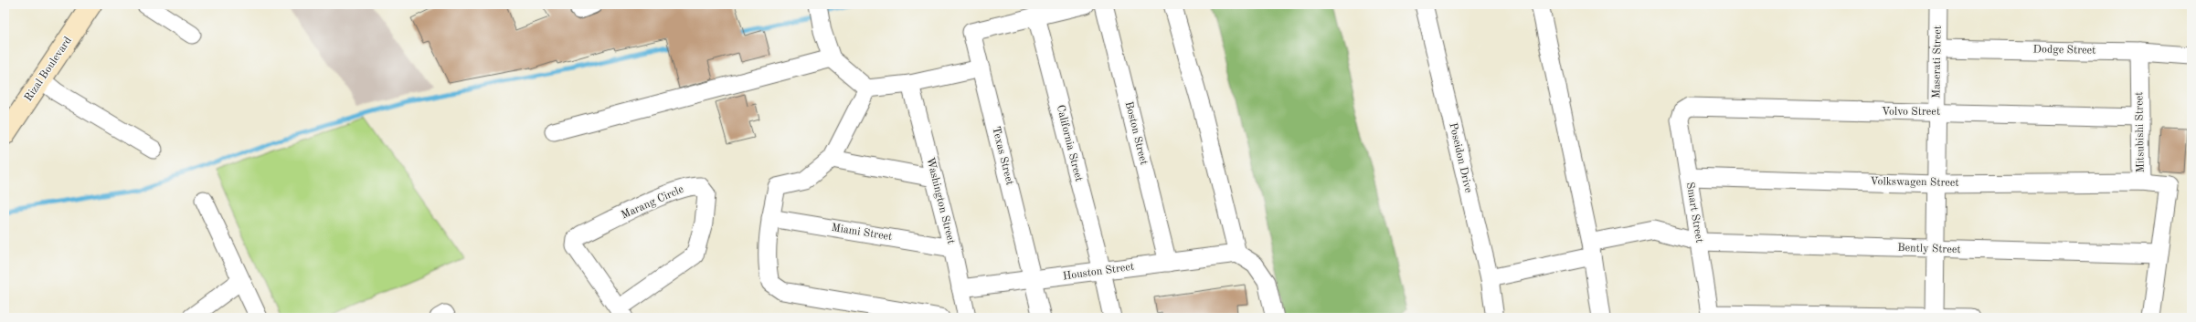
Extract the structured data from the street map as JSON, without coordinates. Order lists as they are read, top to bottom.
{
  "streets": {
    "main road": ["Rizal Boulevard"],
    "street": [
      "Dodge Street",
      "Maserati Street",
      "Volvo Street",
      "Mitsubishi Street",
      "Boston Street",
      "California Street",
      "Texas Street",
      "Poseidon Drive",
      "Volkswagen Street",
      "Washington Street",
      "Marang Circle",
      "Smart Street",
      "Miami Street",
      "Bently Street",
      "Houston Street"
    ]
  },
  "crossings": [
    ["Dodge Street", "Maserati Street"],
    ["Dodge Street", "Mitsubishi Street"],
    ["Maserati Street", "Volvo Street"],
    ["Maserati Street", "Volkswagen Street"],
    ["Maserati Street", "Smart Street"],
    ["Maserati Street", "Bently Street"],
    ["Volvo Street", "Mitsubishi Street"],
    ["Volvo Street", "Smart Street"],
    ["Mitsubishi Street", "Volkswagen Street"],
    ["Mitsubishi Street", "Bently Street"],
    ["Boston Street", "Houston Street"],
    ["California Street", "Texas Street"],
    ["California Street", "Houston Street"],
    ["Texas Street", "Houston Street"],
    ["Poseidon Drive", "Bently Street"],
    ["Volkswagen Street", "Smart Street"],
    ["Washington Street", "Miami Street"],
    ["Washington Street", "Houston Street"],
    ["Smart Street", "Bently Street"]
  ]
}
